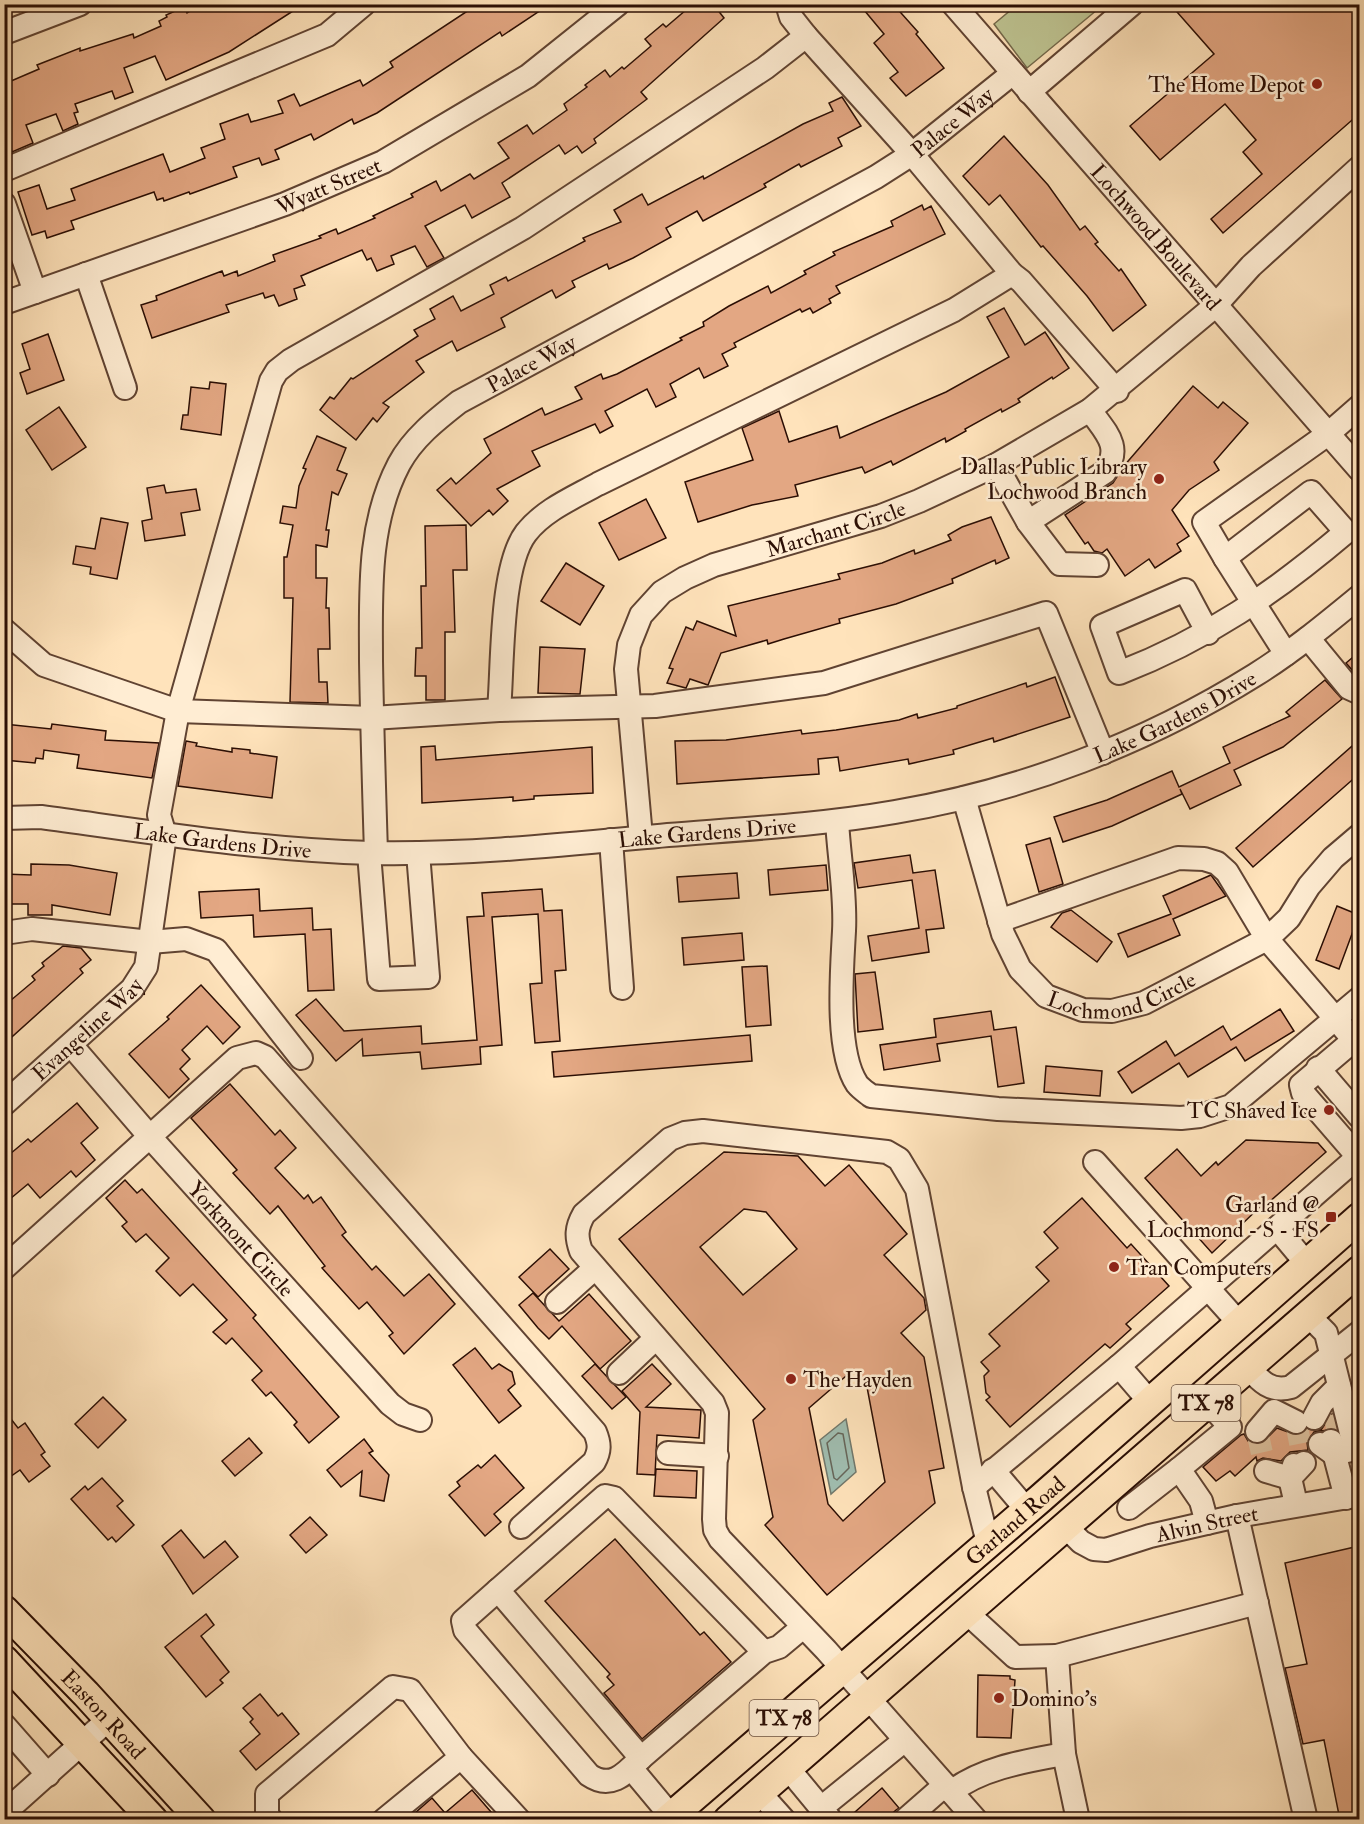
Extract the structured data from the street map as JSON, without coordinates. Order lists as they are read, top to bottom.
{
  "streets": {
    "main road": ["TX 78", "Garland Road", "Easton Road"],
    "street": [
      "Palace Way",
      "Wyatt Street",
      "Lochwood Boulevard",
      "Marchant Circle",
      "Lake Gardens Drive",
      "Lochmond Circle",
      "Evangeline Way",
      "Yorkmont Circle",
      "Alvin Street"
    ]
  },
  "crossings": [
    ["Palace Way", "Lochwood Boulevard"],
    ["Palace Way", "Lake Gardens Drive"],
    ["Lochwood Boulevard", "Marchant Circle"],
    ["Marchant Circle", "Lake Gardens Drive"],
    ["Lake Gardens Drive", "Lochmond Circle"],
    ["Lake Gardens Drive", "Evangeline Way"],
    ["Evangeline Way", "Yorkmont Circle"],
    ["Garland Road", "Alvin Street"]
  ],
  "places": {
    "other": [
      "The Home Depot",
      "Dallas Public Library Lochwood Branch",
      "TC Shaved Ice",
      "Tran Computers",
      "The Hayden",
      "Domino's"
    ],
    "transit": ["Garland @ Lochmond - S - FS"]
  }
}
